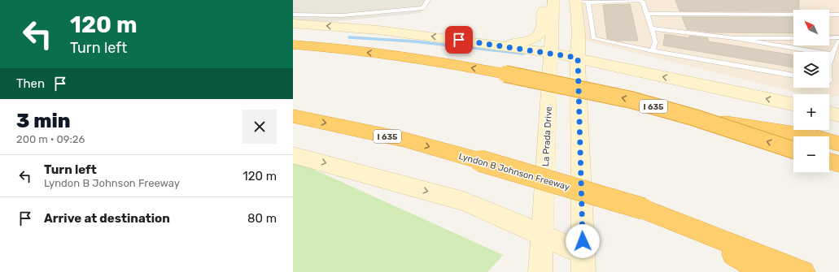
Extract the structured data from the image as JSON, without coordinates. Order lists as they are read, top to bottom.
{
  "streets": {
    "highway": ["I 635", "Lyndon B Johnson Freeway"],
    "main road": ["La Prada Drive"]
  },
  "north": "top left",
  "page": {
    "turn": ["120 m", "Turn left"],
    "map_buttons": ["+", "−"],
    "then": "Then",
    "heading": ["3 min", "200 m · 09:26"],
    "list": [
      {
        "name": "Turn left",
        "note": "Lyndon B Johnson Freeway",
        "value": "120 m"
      },
      {
        "name": "Arrive at destination",
        "value": "80 m"
      }
    ]
  }
}
